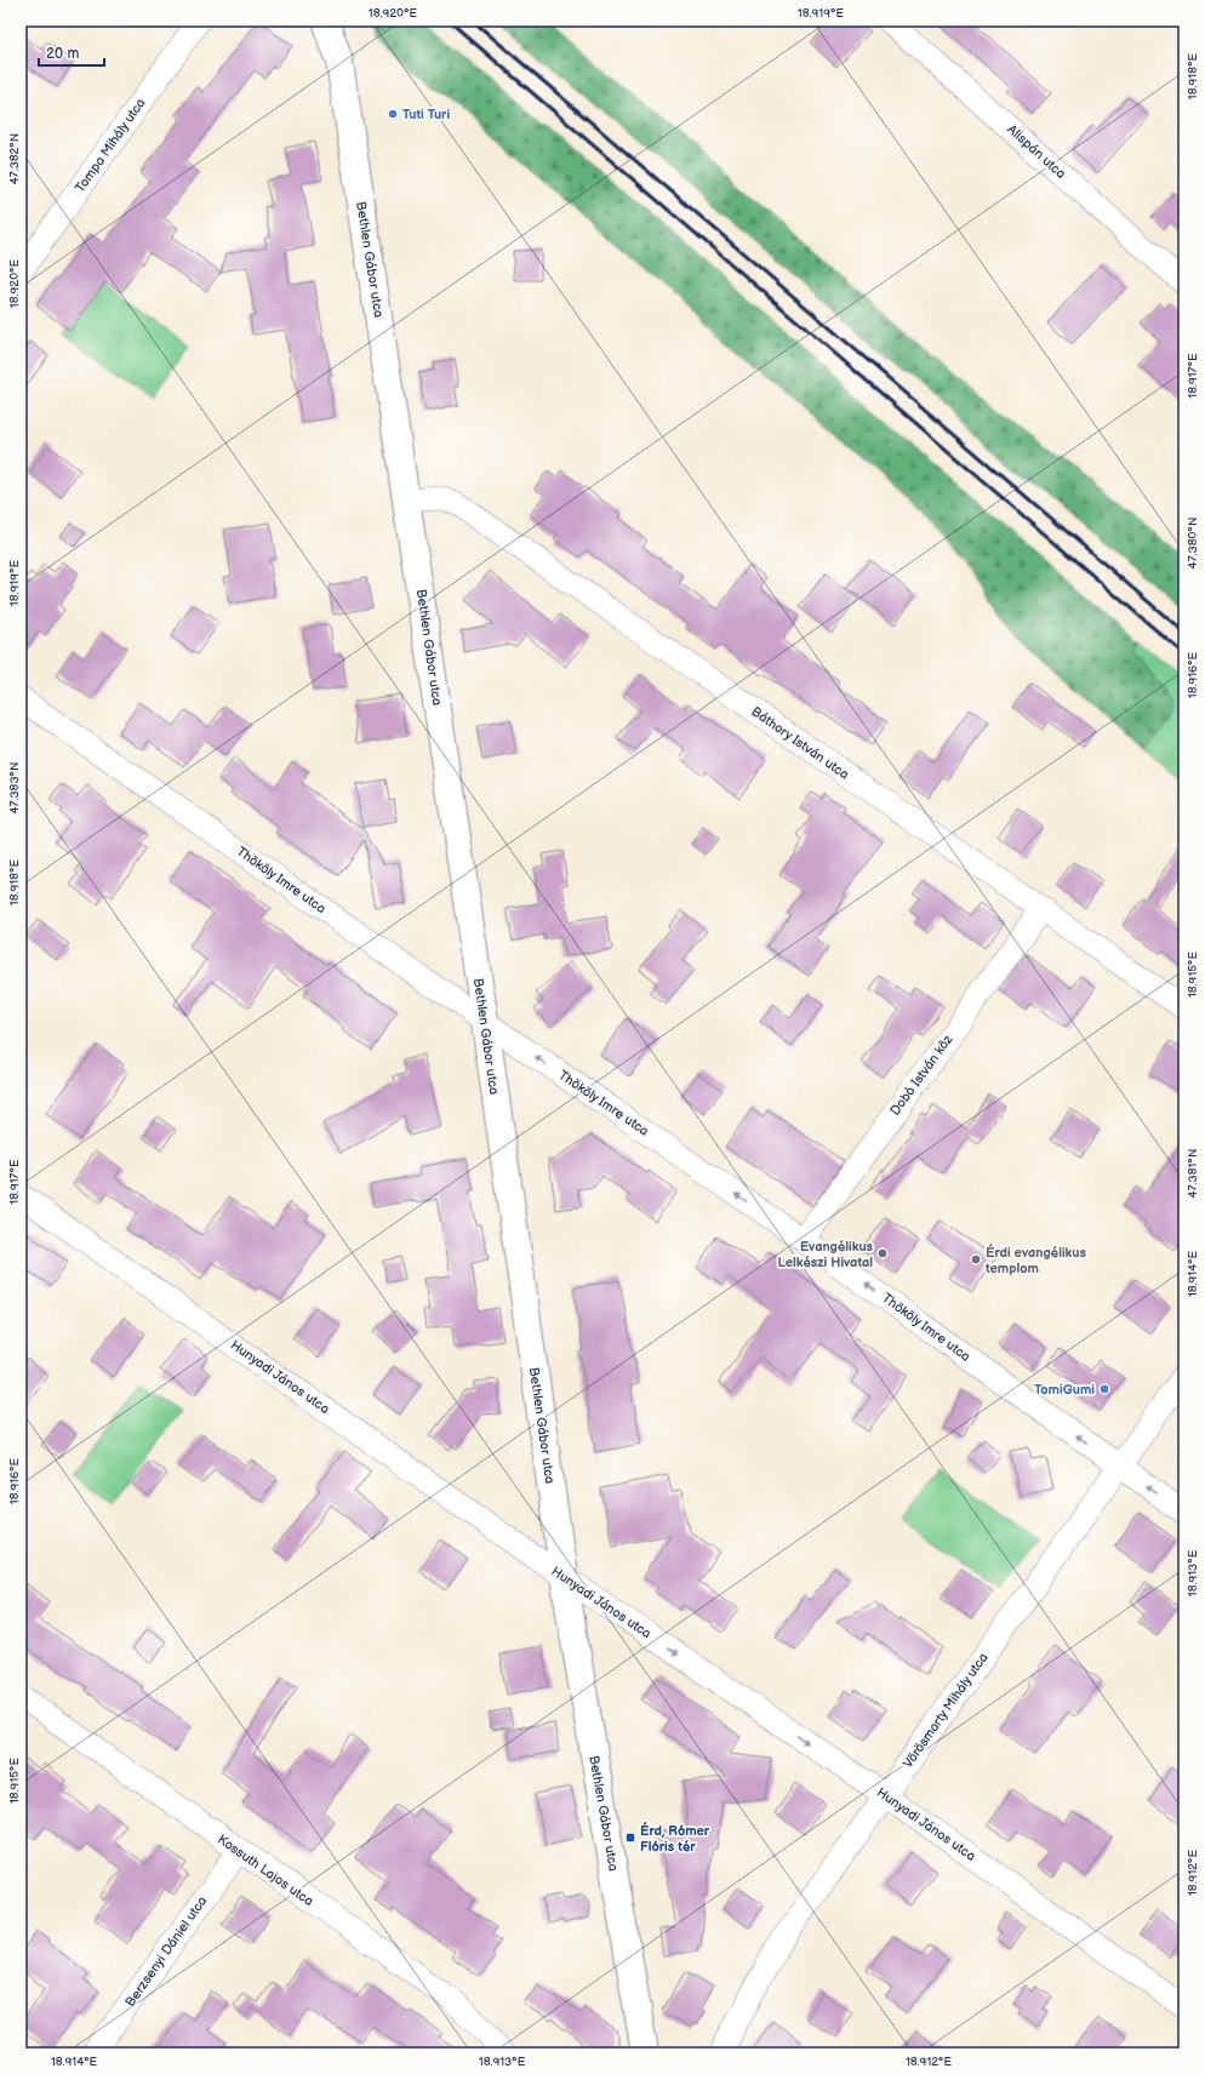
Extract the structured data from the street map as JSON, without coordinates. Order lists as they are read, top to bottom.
{
  "streets": {
    "street": [
      "Tompa Mihály utca",
      "Alispán utca",
      "Bethlen Gábor utca",
      "Báthory István utca",
      "Thököly Imre utca",
      "Dobó István köz",
      "Hunyadi János utca",
      "Vörösmarty Mihály utca",
      "Kossuth Lajos utca",
      "Berzsenyi Dániel utca"
    ]
  },
  "crossings": [
    ["Bethlen Gábor utca", "Báthory István utca"],
    ["Bethlen Gábor utca", "Thököly Imre utca"],
    ["Bethlen Gábor utca", "Hunyadi János utca"],
    ["Báthory István utca", "Dobó István köz"],
    ["Thököly Imre utca", "Dobó István köz"],
    ["Thököly Imre utca", "Vörösmarty Mihály utca"],
    ["Hunyadi János utca", "Vörösmarty Mihály utca"],
    ["Kossuth Lajos utca", "Berzsenyi Dániel utca"]
  ],
  "one_way": ["Thököly Imre utca"],
  "places": {
    "other": [
      "Tuti Turi",
      "Evangélikus Lelkészi Hivatal",
      "Érdi evangélikus templom",
      "TomiGumi"
    ],
    "transit": ["Érd, Rómer Flóris tér"]
  },
  "scale_bar": "20 m",
  "coordinates": [
    "18.920°E",
    "18.919°E",
    "18.918°E",
    "47.382°N",
    "18.917°E",
    "47.380°N",
    "18.916°E",
    "47.383°N",
    "18.915°E",
    "47.381°N",
    "18.914°E",
    "18.913°E",
    "18.912°E"
  ]
}
